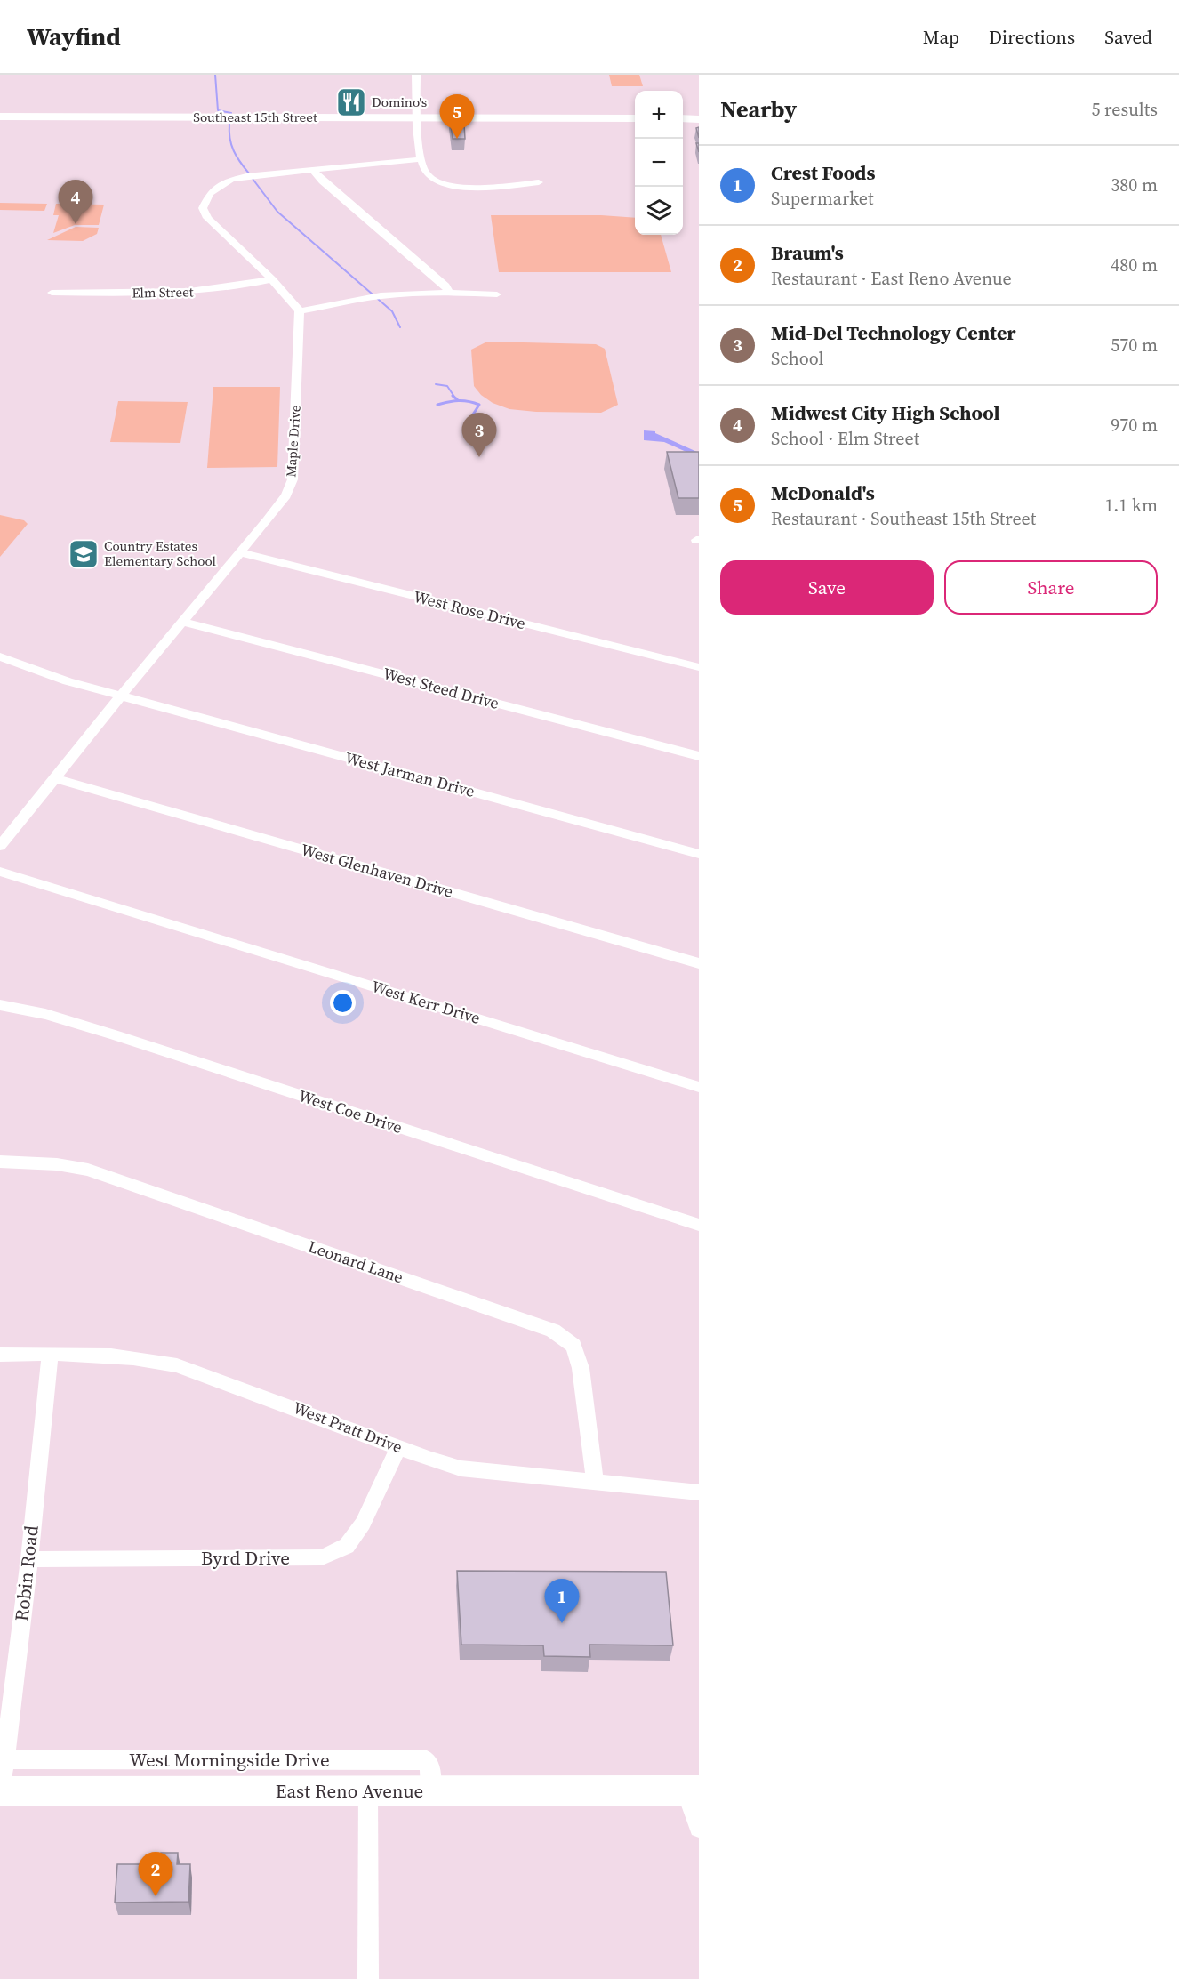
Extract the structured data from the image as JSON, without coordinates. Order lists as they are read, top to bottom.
{
  "streets": {
    "main road": ["Southeast 15th Street", "East Reno Avenue"],
    "street": [
      "Elm Street",
      "Maple Drive",
      "West Rose Drive",
      "West Steed Drive",
      "West Jarman Drive",
      "West Glenhaven Drive",
      "West Kerr Drive",
      "West Coe Drive",
      "Leonard Lane",
      "West Pratt Drive",
      "Byrd Drive",
      "Robin Road",
      "West Morningside Drive"
    ]
  },
  "crossings": [
    ["Maple Drive", "West Rose Drive"],
    ["Maple Drive", "West Steed Drive"],
    ["Maple Drive", "West Jarman Drive"],
    ["Maple Drive", "West Glenhaven Drive"],
    ["Leonard Lane", "West Pratt Drive"],
    ["West Pratt Drive", "Byrd Drive"],
    ["West Pratt Drive", "Robin Road"],
    ["Byrd Drive", "Robin Road"],
    ["Robin Road", "West Morningside Drive"],
    ["Robin Road", "East Reno Avenue"],
    ["West Morningside Drive", "East Reno Avenue"]
  ],
  "places": {
    "restaurant": ["Domino's"],
    "school or university": ["Country Estates Elementary School"]
  },
  "page": {
    "header": "Wayfind",
    "nav": ["Map", "Directions", "Saved"],
    "heading": ["Nearby", "5 results"],
    "map_buttons": ["+", "−"],
    "pins": [
      "5",
      "4",
      "3",
      "1",
      "2"
    ],
    "list": [
      {
        "mark": "1",
        "name": "Crest Foods",
        "note": "Supermarket",
        "value": "380 m"
      },
      {
        "mark": "2",
        "name": "Braum's",
        "note": "Restaurant · East Reno Avenue",
        "value": "480 m"
      },
      {
        "mark": "3",
        "name": "Mid-Del Technology Center",
        "note": "School",
        "value": "570 m"
      },
      {
        "mark": "4",
        "name": "Midwest City High School",
        "note": "School · Elm Street",
        "value": "970 m"
      },
      {
        "mark": "5",
        "name": "McDonald's",
        "note": "Restaurant · Southeast 15th Street",
        "value": "1.1 km"
      }
    ],
    "buttons": ["Save", "Share"]
  }
}
